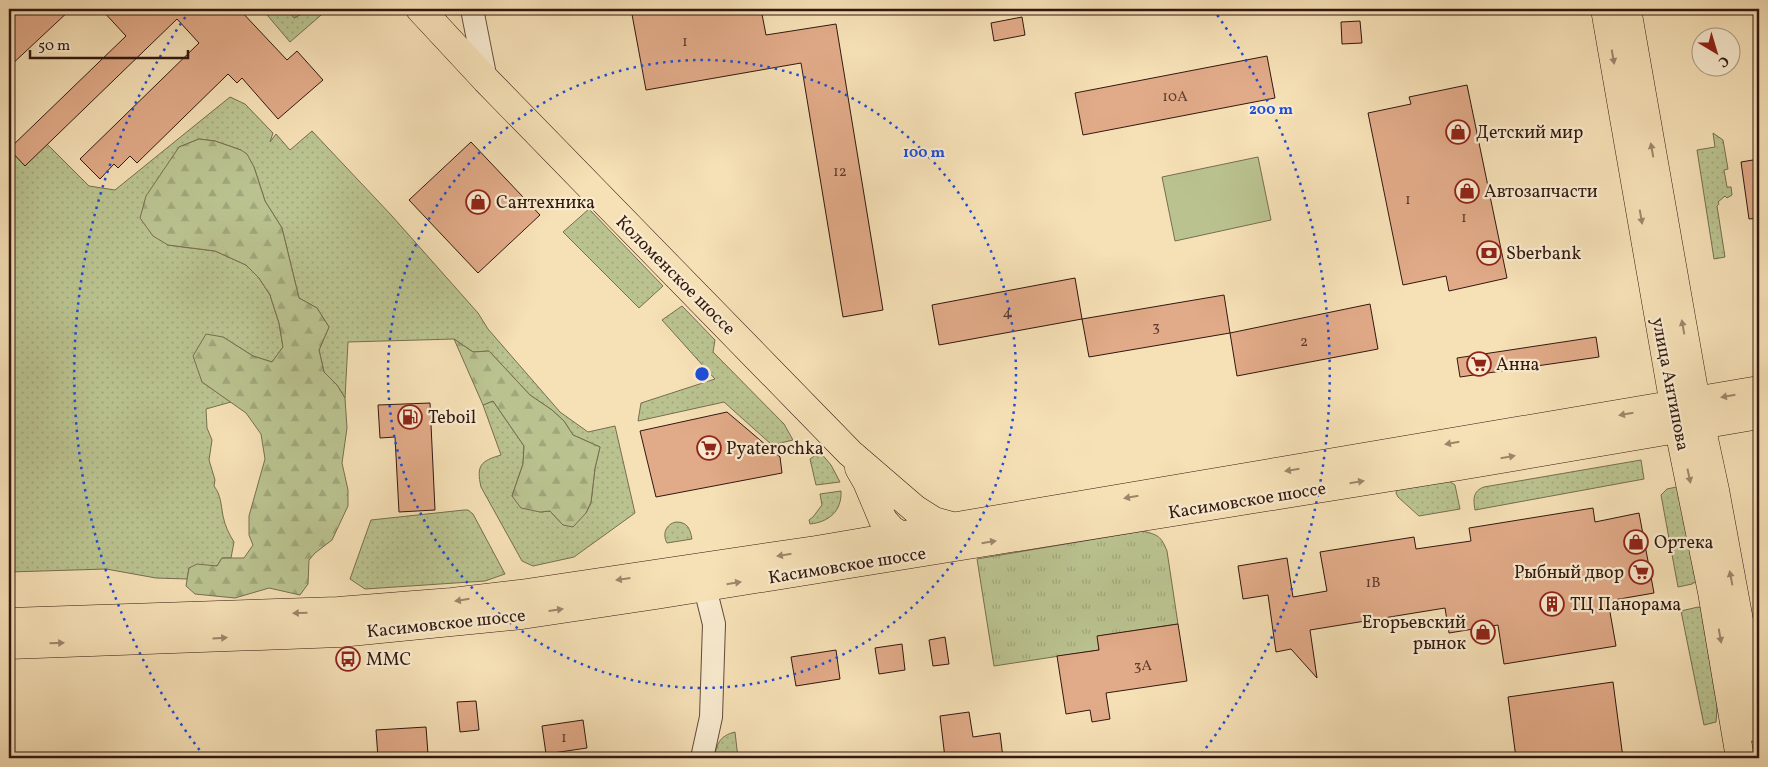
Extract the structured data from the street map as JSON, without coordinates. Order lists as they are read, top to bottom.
{
  "streets": {
    "main road": ["Коломенское шоссе", "улица Антипова", "Касимовское шоссе"]
  },
  "crossings": [
    ["Коломенское шоссе", "Касимовское шоссе"],
    ["улица Антипова", "Касимовское шоссе"]
  ],
  "places": {
    "shop": [
      "Детский мир",
      "Автозапчасти",
      "Сантехника",
      "Ортека",
      "Егорьевский рынок"
    ],
    "bank": ["Sberbank"],
    "supermarket": ["Анна", "Pyaterochka", "Рыбный двор"],
    "fuel station": ["Teboil"],
    "building": ["ТЦ Панорама"],
    "bus stop": ["ММС"]
  },
  "house_numbers": [
    "1",
    "10А",
    "12",
    "1",
    "1",
    "4",
    "3",
    "2",
    "1В",
    "3А",
    "1"
  ],
  "scale_bar": "50 m",
  "north": "bottom right",
  "rings": ["200 m", "100 m"]
}
